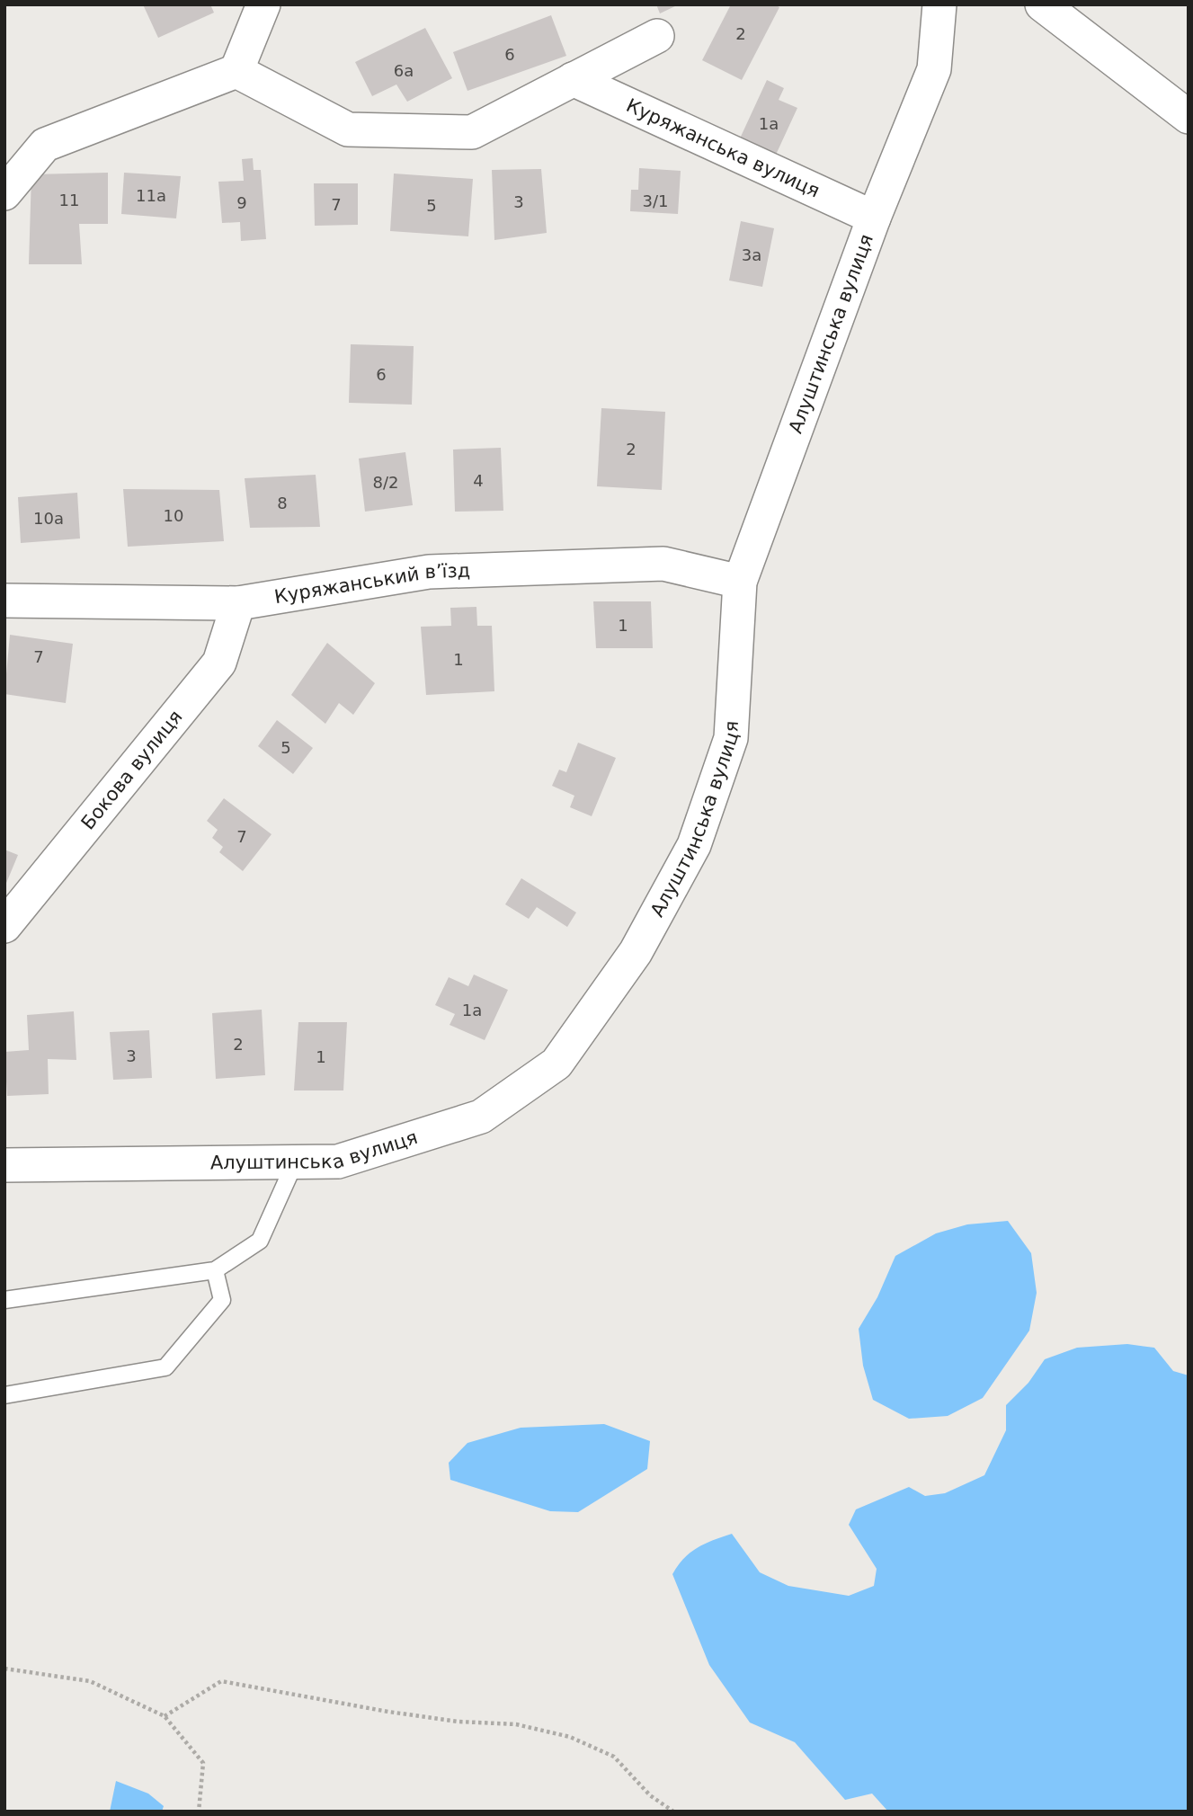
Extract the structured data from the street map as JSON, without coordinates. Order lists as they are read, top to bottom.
{
  "streets": {
    "street": [
      "Куряжанська вулиця",
      "Алуштинська вулиця",
      "Куряжанський в’їзд",
      "Бокова вулиця"
    ]
  },
  "crossings": [
    ["Куряжанська вулиця", "Алуштинська вулиця"],
    ["Алуштинська вулиця", "Куряжанський в’їзд"],
    ["Куряжанський в’їзд", "Бокова вулиця"]
  ],
  "house_numbers": [
    "2",
    "6",
    "6а",
    "1а",
    "11а",
    "11",
    "3/1",
    "3",
    "9",
    "7",
    "5",
    "3а",
    "6",
    "2",
    "4",
    "8/2",
    "8",
    "10",
    "10а",
    "1",
    "7",
    "1",
    "5",
    "7",
    "1а",
    "2",
    "3",
    "1"
  ]
}
